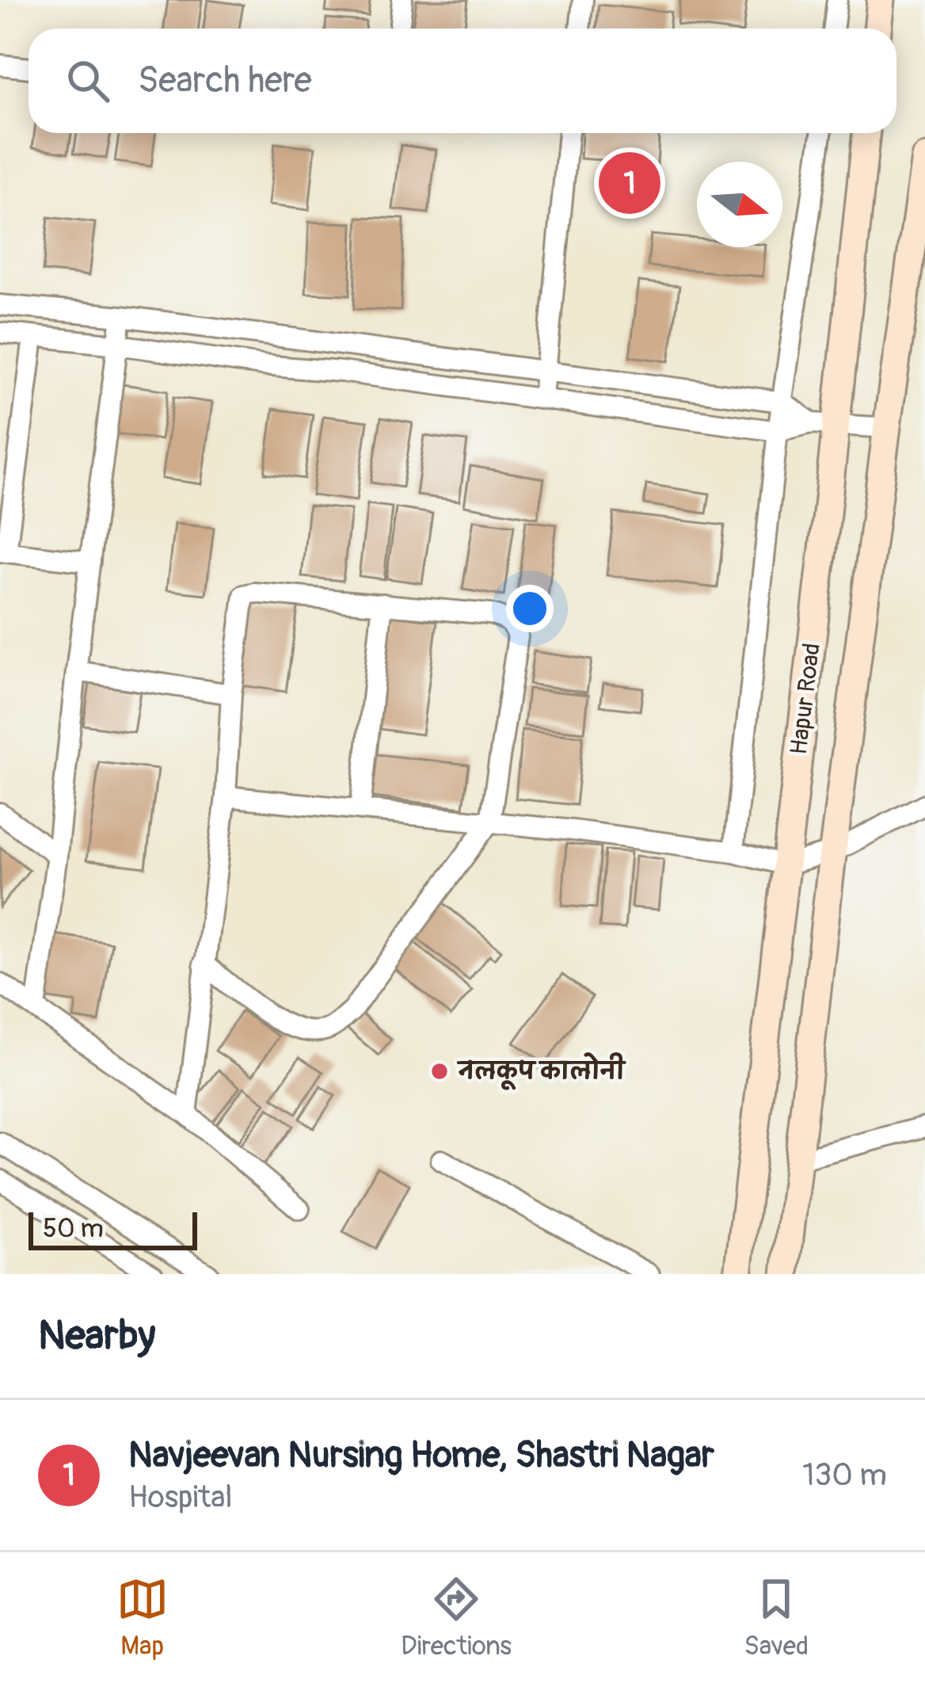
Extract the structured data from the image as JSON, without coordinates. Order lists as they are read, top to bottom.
{
  "streets": {
    "main road": ["Hapur Road"]
  },
  "places": ["नलकूप कालोनी"],
  "scale_bar": "50 m",
  "north": "right",
  "page": {
    "search": "Search here",
    "pins": "1",
    "scale": "50 m",
    "heading": "Nearby",
    "list": [
      {
        "mark": "1",
        "name": "Navjeevan Nursing Home, Shastri Nagar",
        "note": "Hospital",
        "value": "130 m"
      }
    ],
    "nav": ["Map", "Directions", "Saved"]
  }
}
